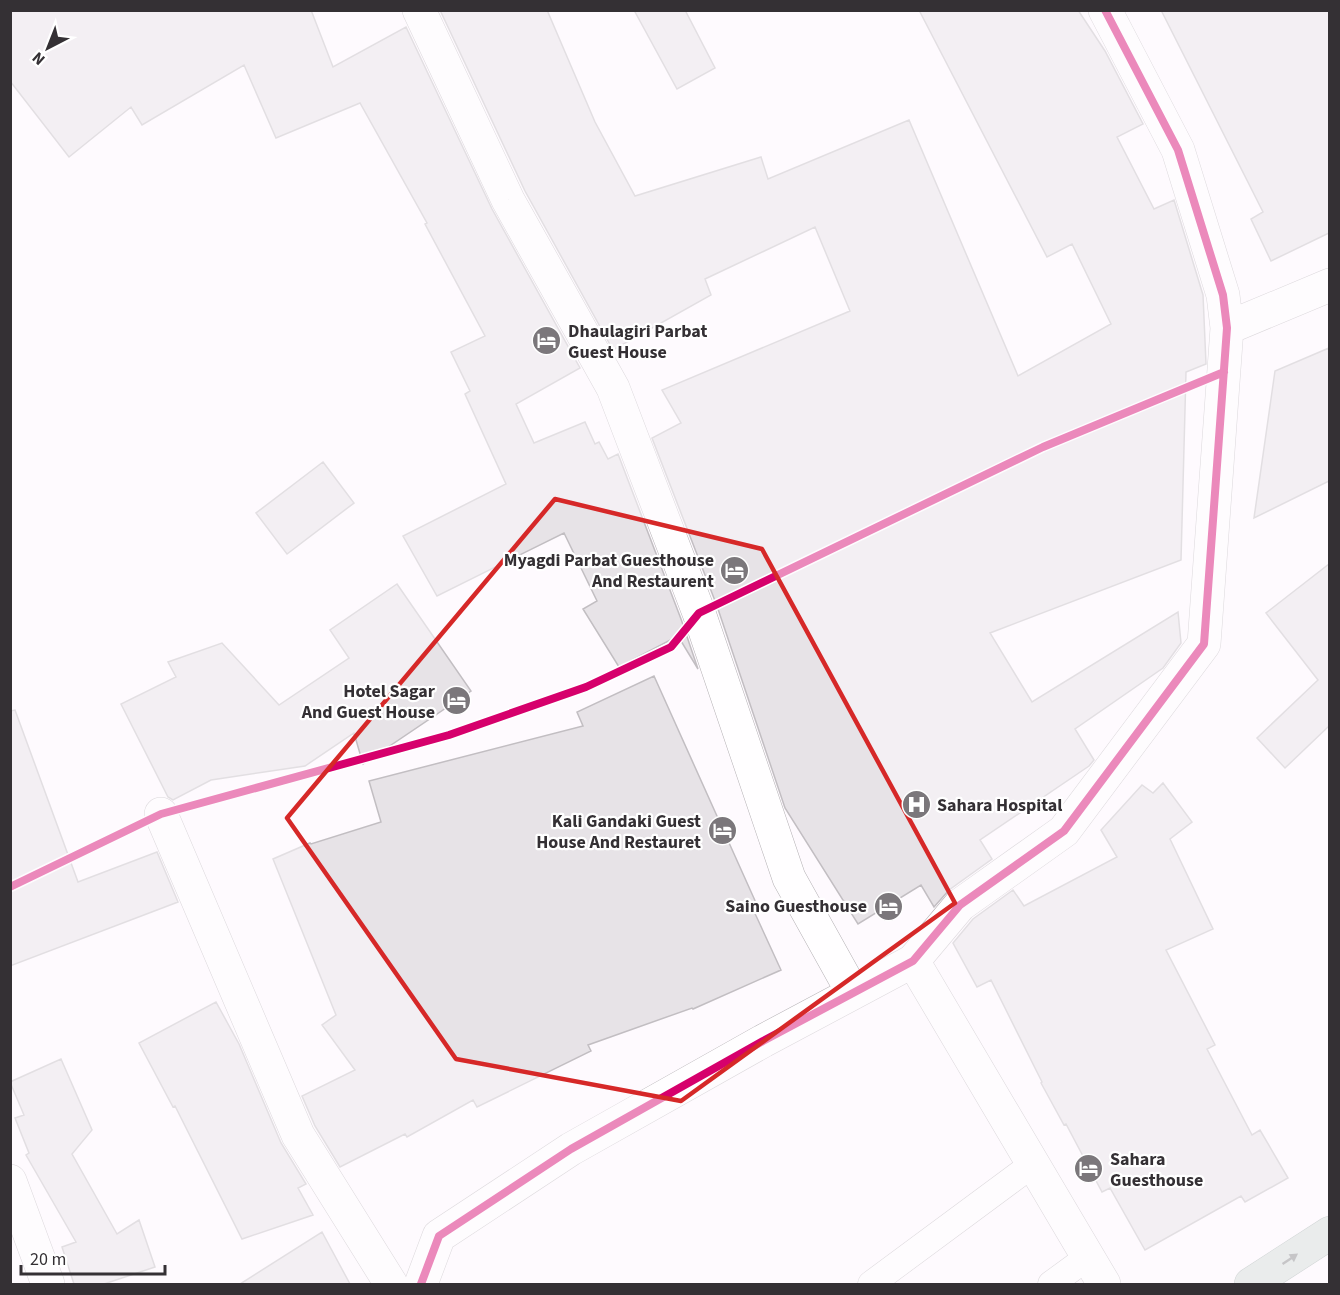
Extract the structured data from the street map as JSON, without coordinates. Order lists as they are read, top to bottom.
{
  "places": {
    "hotel": [
      "Dhaulagiri Parbat Guest House",
      "Myagdi Parbat Guesthouse And Restaurent",
      "Hotel Sagar And Guest House",
      "Kali Gandaki Guest House And Restauret",
      "Saino Guesthouse",
      "Sahara Guesthouse"
    ],
    "hospital": ["Sahara Hospital"]
  },
  "scale_bar": "20 m",
  "north": "bottom left"
}
